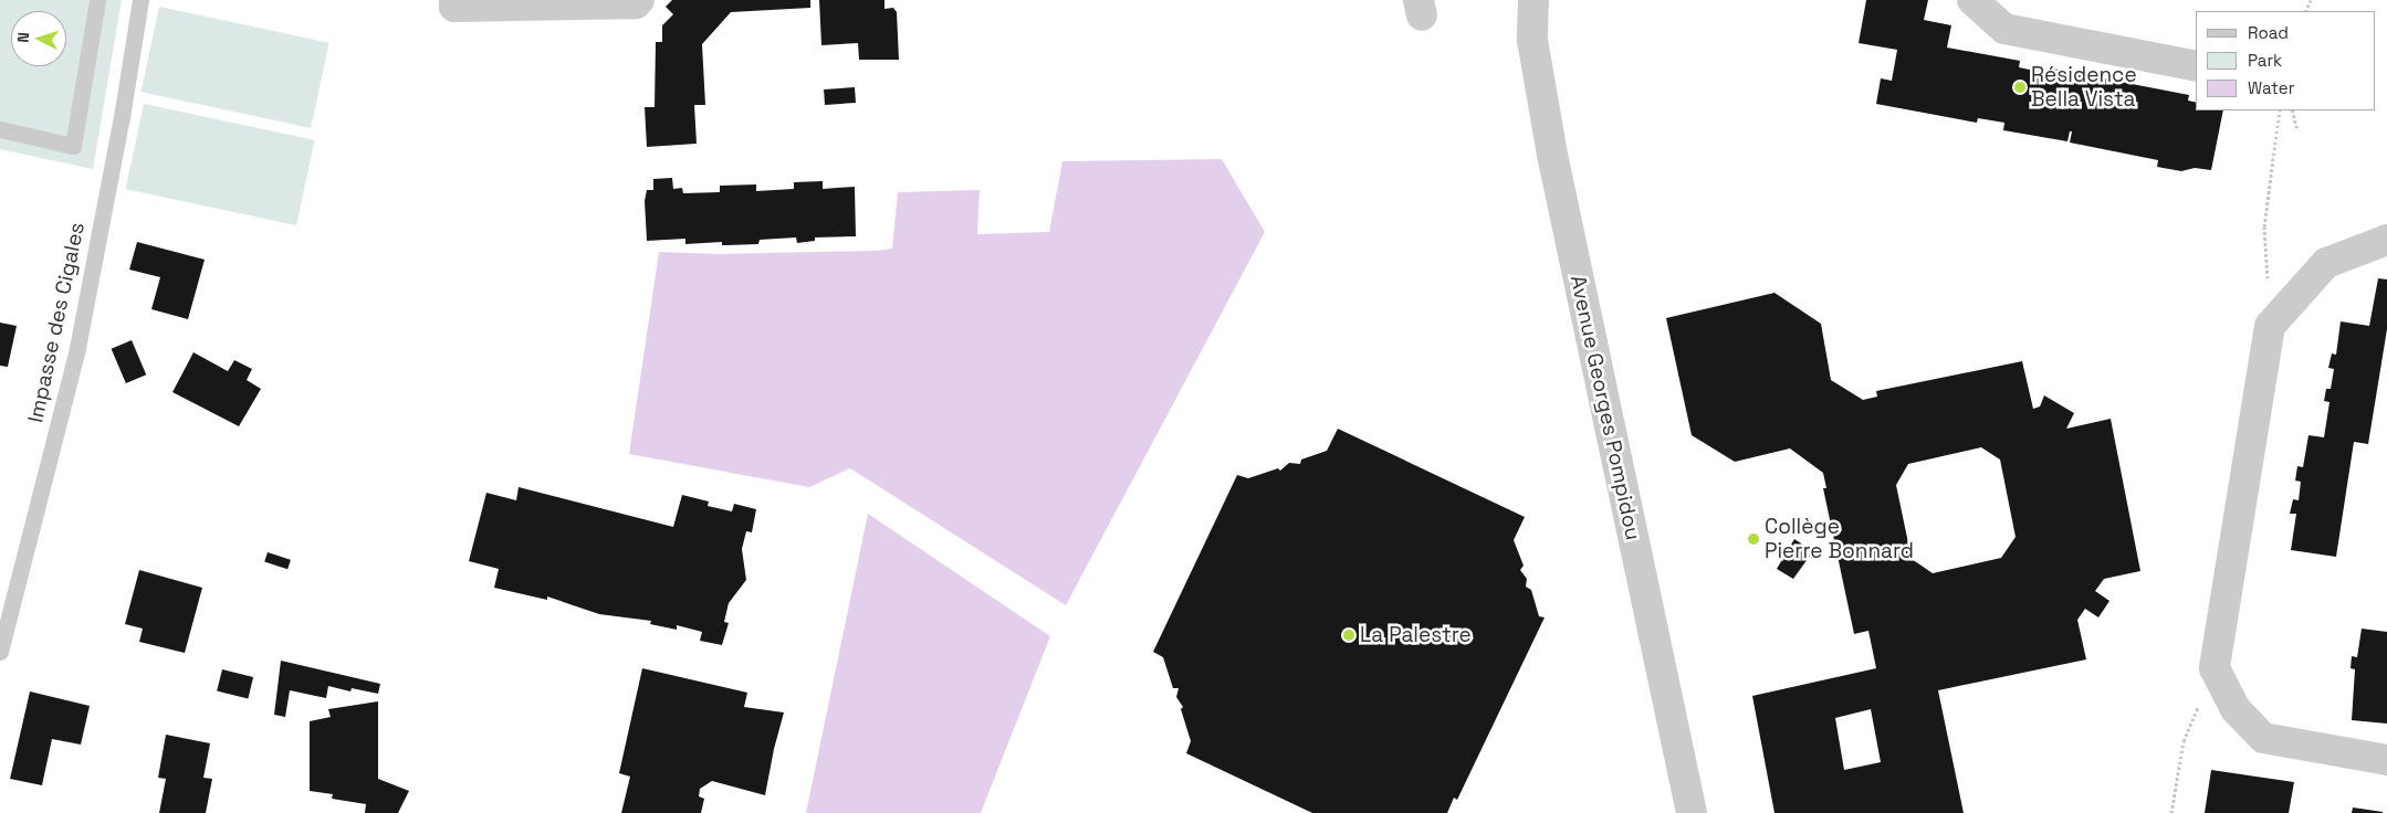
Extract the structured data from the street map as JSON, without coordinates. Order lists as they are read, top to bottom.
{
  "streets": {
    "street": ["Avenue Georges Pompidou"],
    "lane": ["Impasse des Cigales"]
  },
  "places": ["Résidence Bella Vista", "Collège Pierre Bonnard", "La Palestre"],
  "legend": ["Road", "Park", "Water"],
  "north": "left"
}
